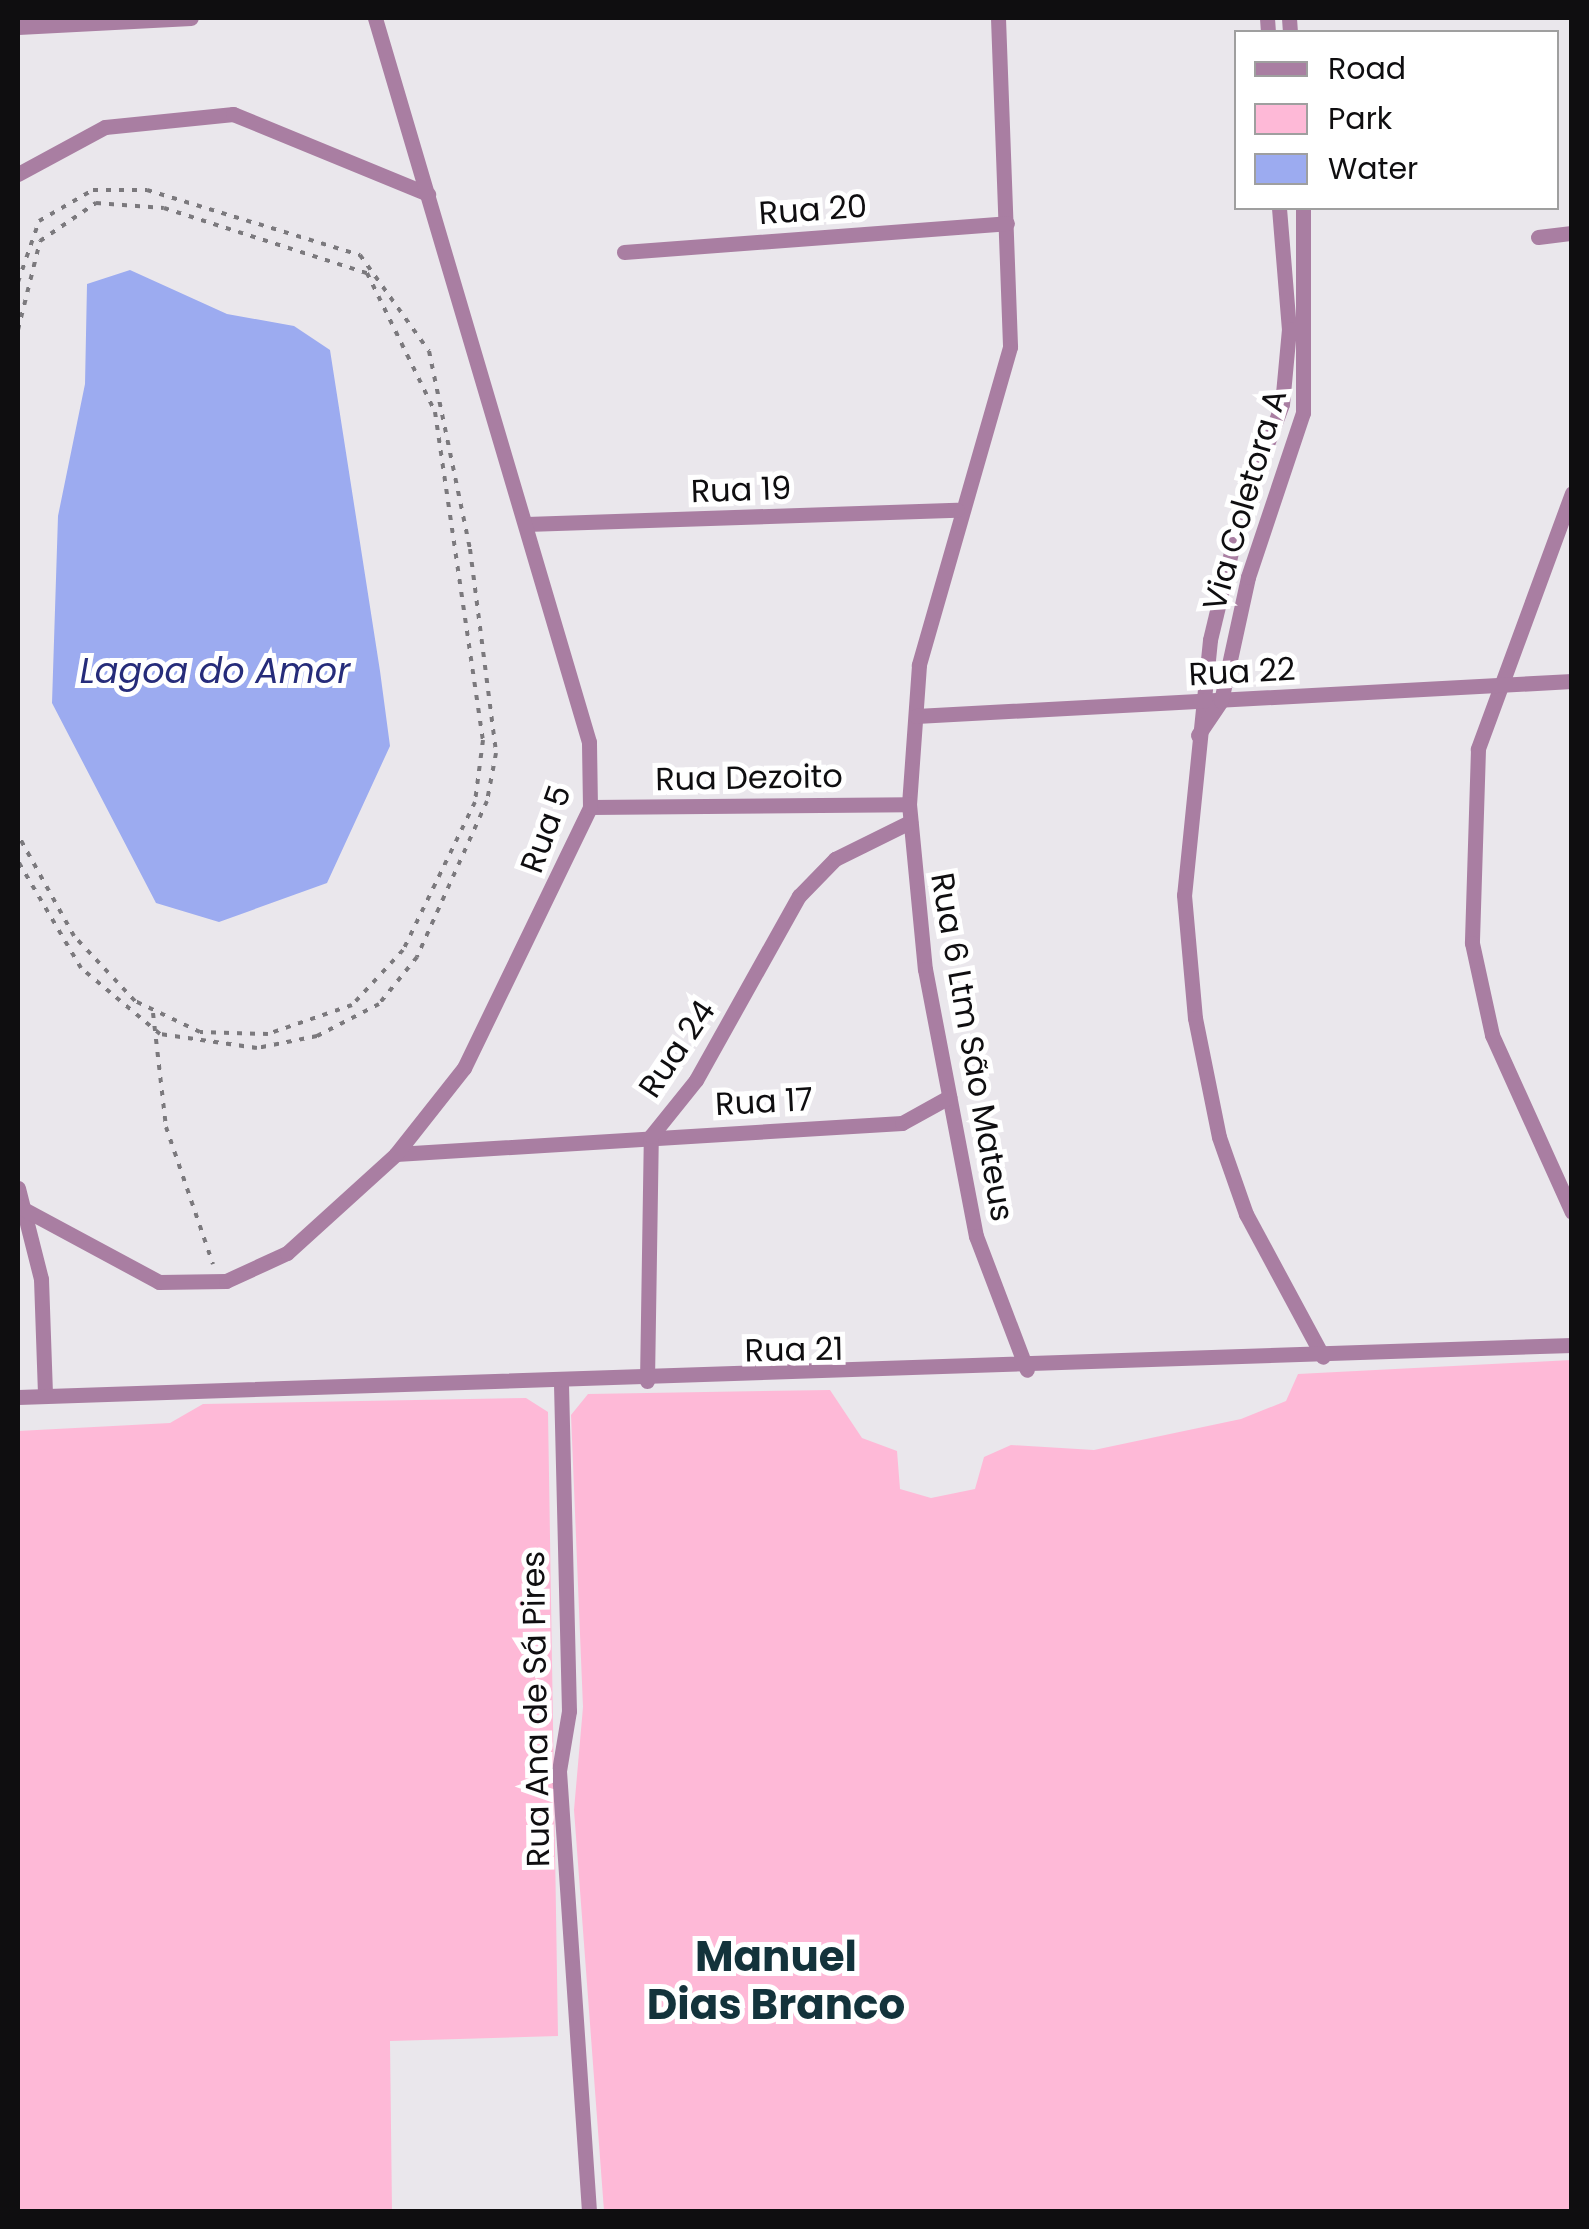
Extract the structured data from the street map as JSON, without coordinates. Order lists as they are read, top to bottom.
{
  "streets": {
    "street": [
      "Rua 20",
      "Rua 19",
      "Via Coletora A",
      "Rua 22",
      "Rua Dezoito",
      "Rua 5",
      "Rua 6 Ltm São Mateus",
      "Rua 24",
      "Rua 17",
      "Rua 21",
      "Rua Ana de Sá Pires"
    ]
  },
  "crossings": [
    ["Rua 20", "Rua 6 Ltm São Mateus"],
    ["Rua 19", "Rua 5"],
    ["Rua 19", "Rua 6 Ltm São Mateus"],
    ["Via Coletora A", "Rua 22"],
    ["Via Coletora A", "Rua 21"],
    ["Rua 22", "Rua 6 Ltm São Mateus"],
    ["Rua Dezoito", "Rua 5"],
    ["Rua Dezoito", "Rua 6 Ltm São Mateus"],
    ["Rua 5", "Rua 17"],
    ["Rua 6 Ltm São Mateus", "Rua 24"],
    ["Rua 6 Ltm São Mateus", "Rua 17"],
    ["Rua 6 Ltm São Mateus", "Rua 21"],
    ["Rua 24", "Rua 17"],
    ["Rua 24", "Rua 21"],
    ["Rua 21", "Rua Ana de Sá Pires"]
  ],
  "districts": ["Manuel Dias Branco"],
  "water": ["Lagoa do Amor"],
  "legend": ["Road", "Park", "Water"]
}
